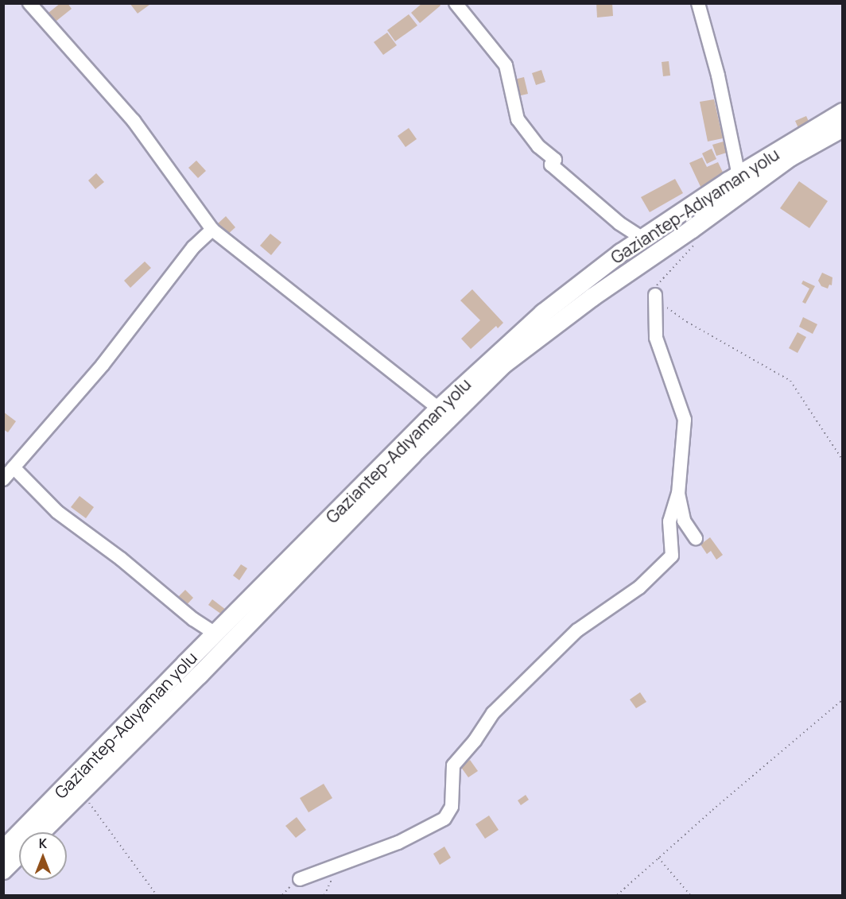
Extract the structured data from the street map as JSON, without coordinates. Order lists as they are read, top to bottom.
{
  "streets": {
    "highway": ["Gaziantep-Adıyaman yolu"]
  },
  "north": "top"
}
